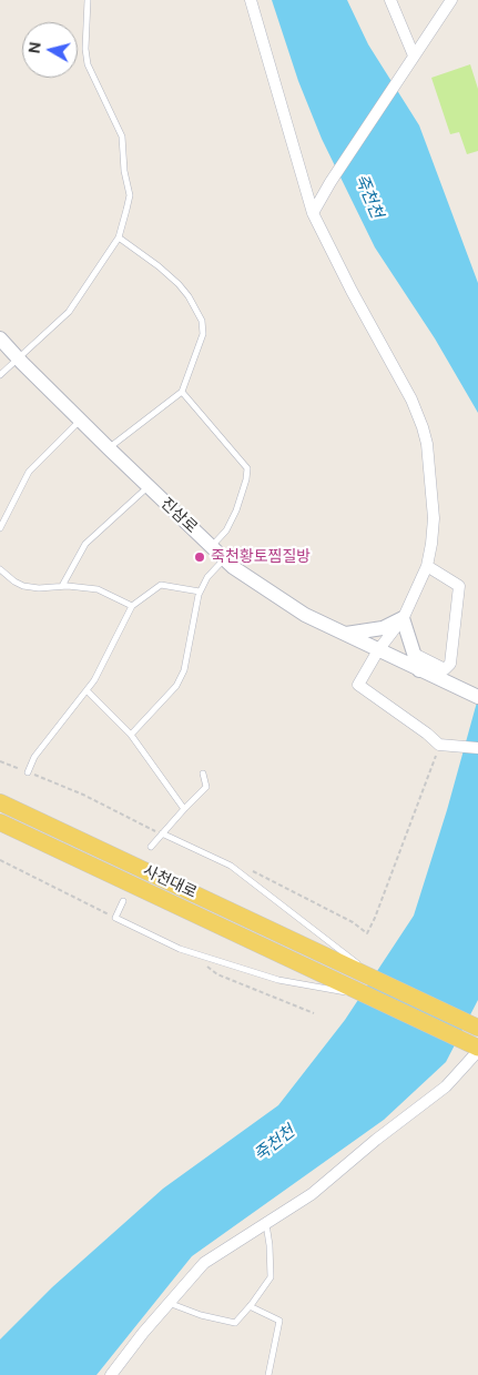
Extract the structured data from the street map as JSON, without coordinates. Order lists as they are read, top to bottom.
{
  "streets": {
    "main road": ["사천대로"],
    "street": ["진삼로"]
  },
  "water": ["죽천천"],
  "places": ["죽천황토찜질방"],
  "north": "left"
}
